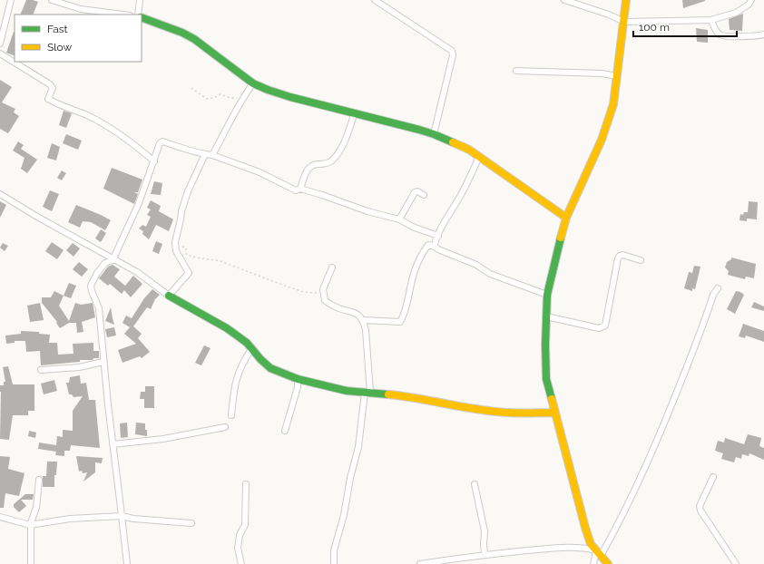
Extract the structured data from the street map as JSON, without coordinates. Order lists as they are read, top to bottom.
{
  "legend": ["Fast", "Slow"],
  "scale_bar": "100 m"
}
